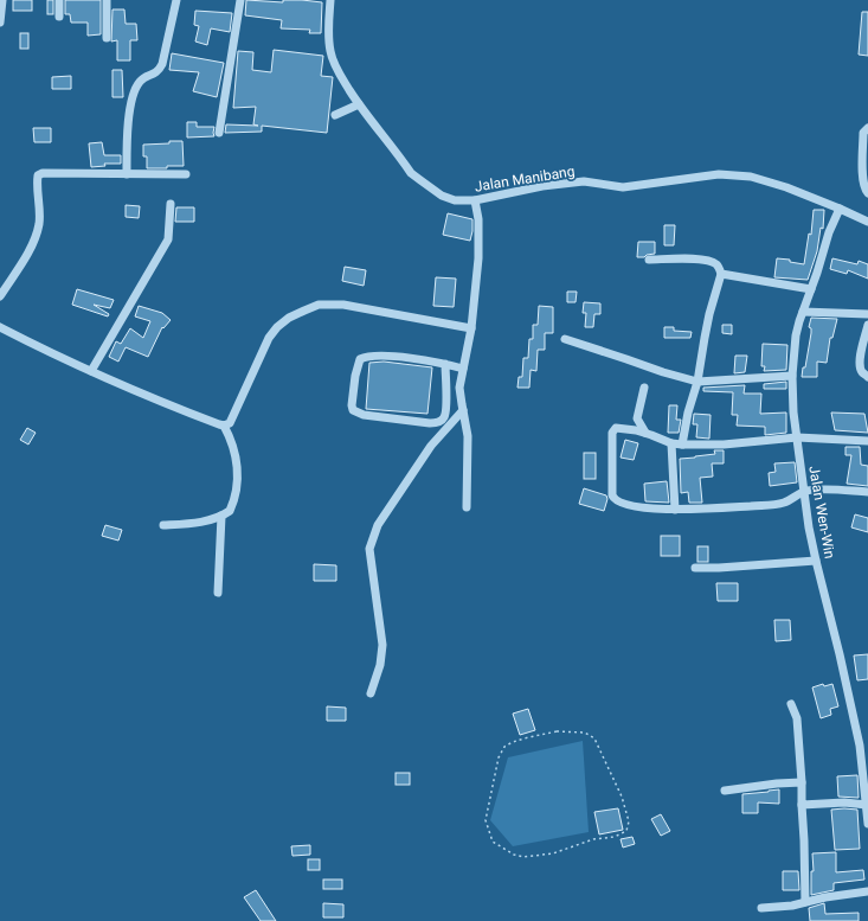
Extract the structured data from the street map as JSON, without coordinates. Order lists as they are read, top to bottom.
{
  "streets": {
    "street": ["Jalan Manibang", "Jalan Wen-Win"]
  },
  "crossings": [
    ["Jalan Manibang", "Jalan Wen-Win"]
  ]
}
